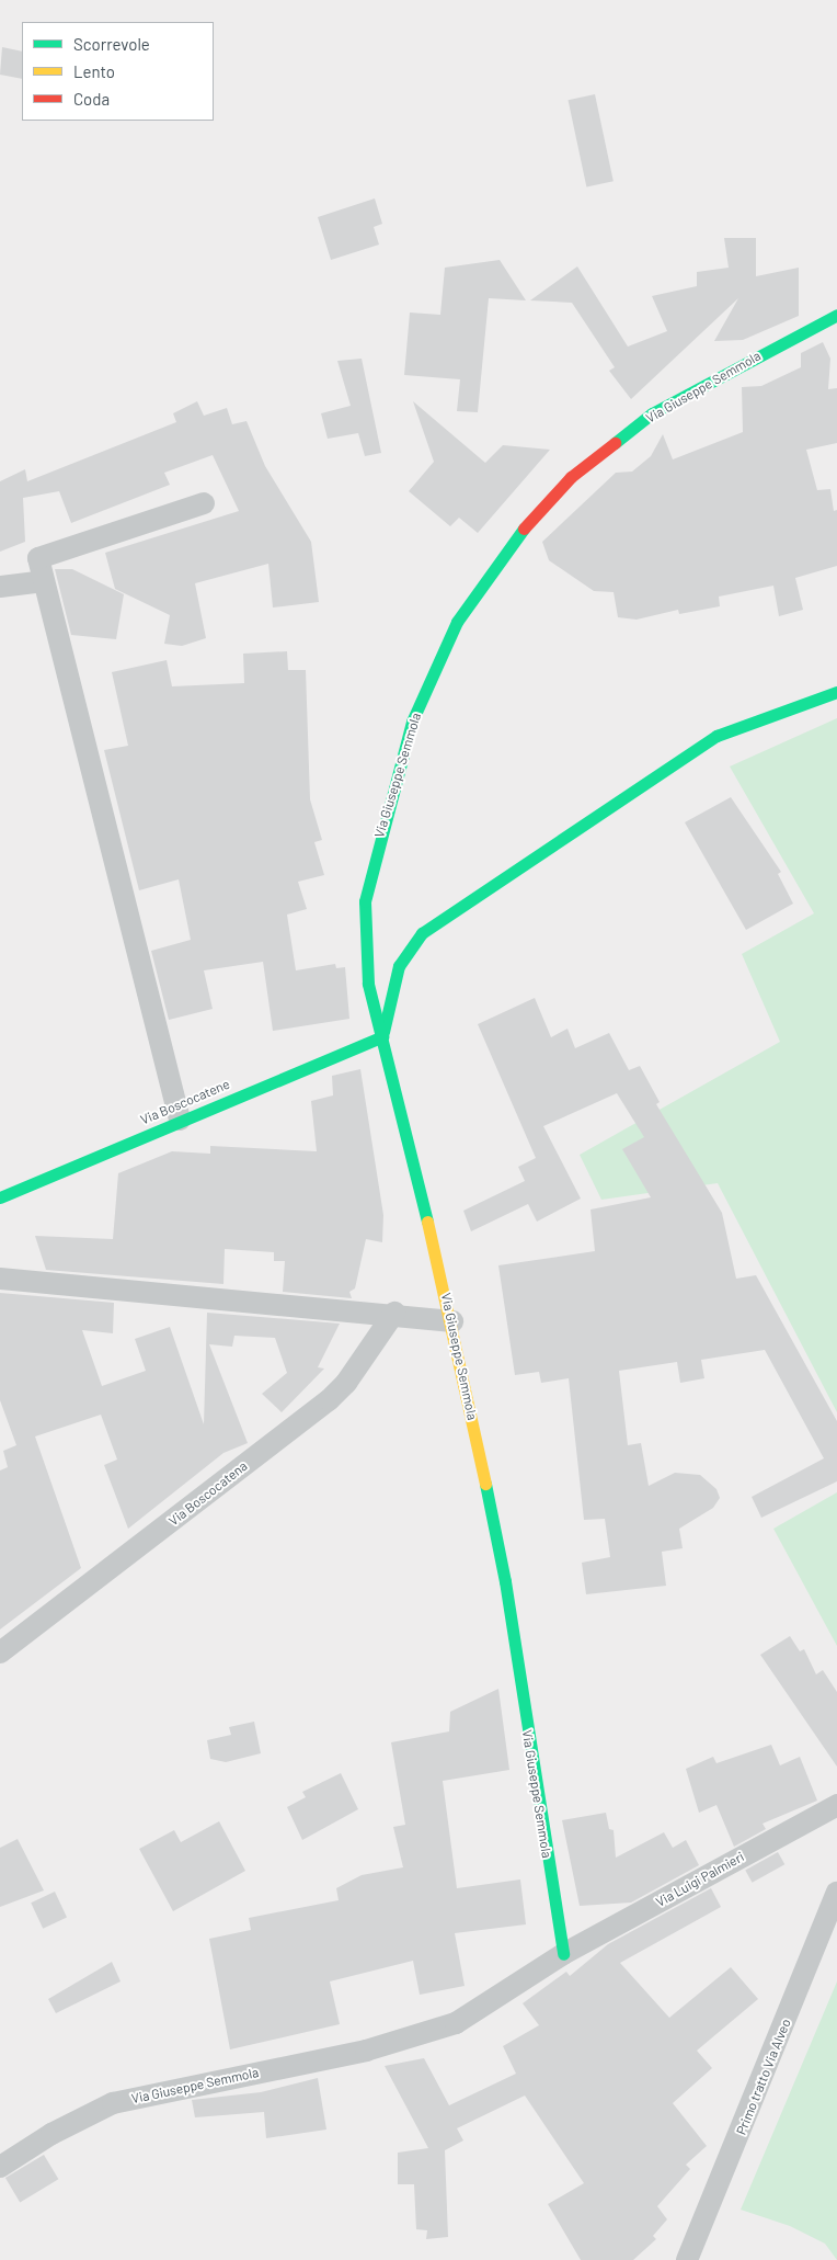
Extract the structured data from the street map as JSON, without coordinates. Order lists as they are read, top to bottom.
{
  "streets": {
    "street": [
      "Via Giuseppe Semmola",
      "Via Boscocatene",
      "Via Boscocatena",
      "Via Luigi Palmieri",
      "Primo tratto Via Alveo"
    ]
  },
  "crossings": [
    ["Via Giuseppe Semmola", "Via Boscocatene"],
    ["Via Giuseppe Semmola", "Via Luigi Palmieri"]
  ],
  "legend": ["Scorrevole", "Lento", "Coda"]
}
